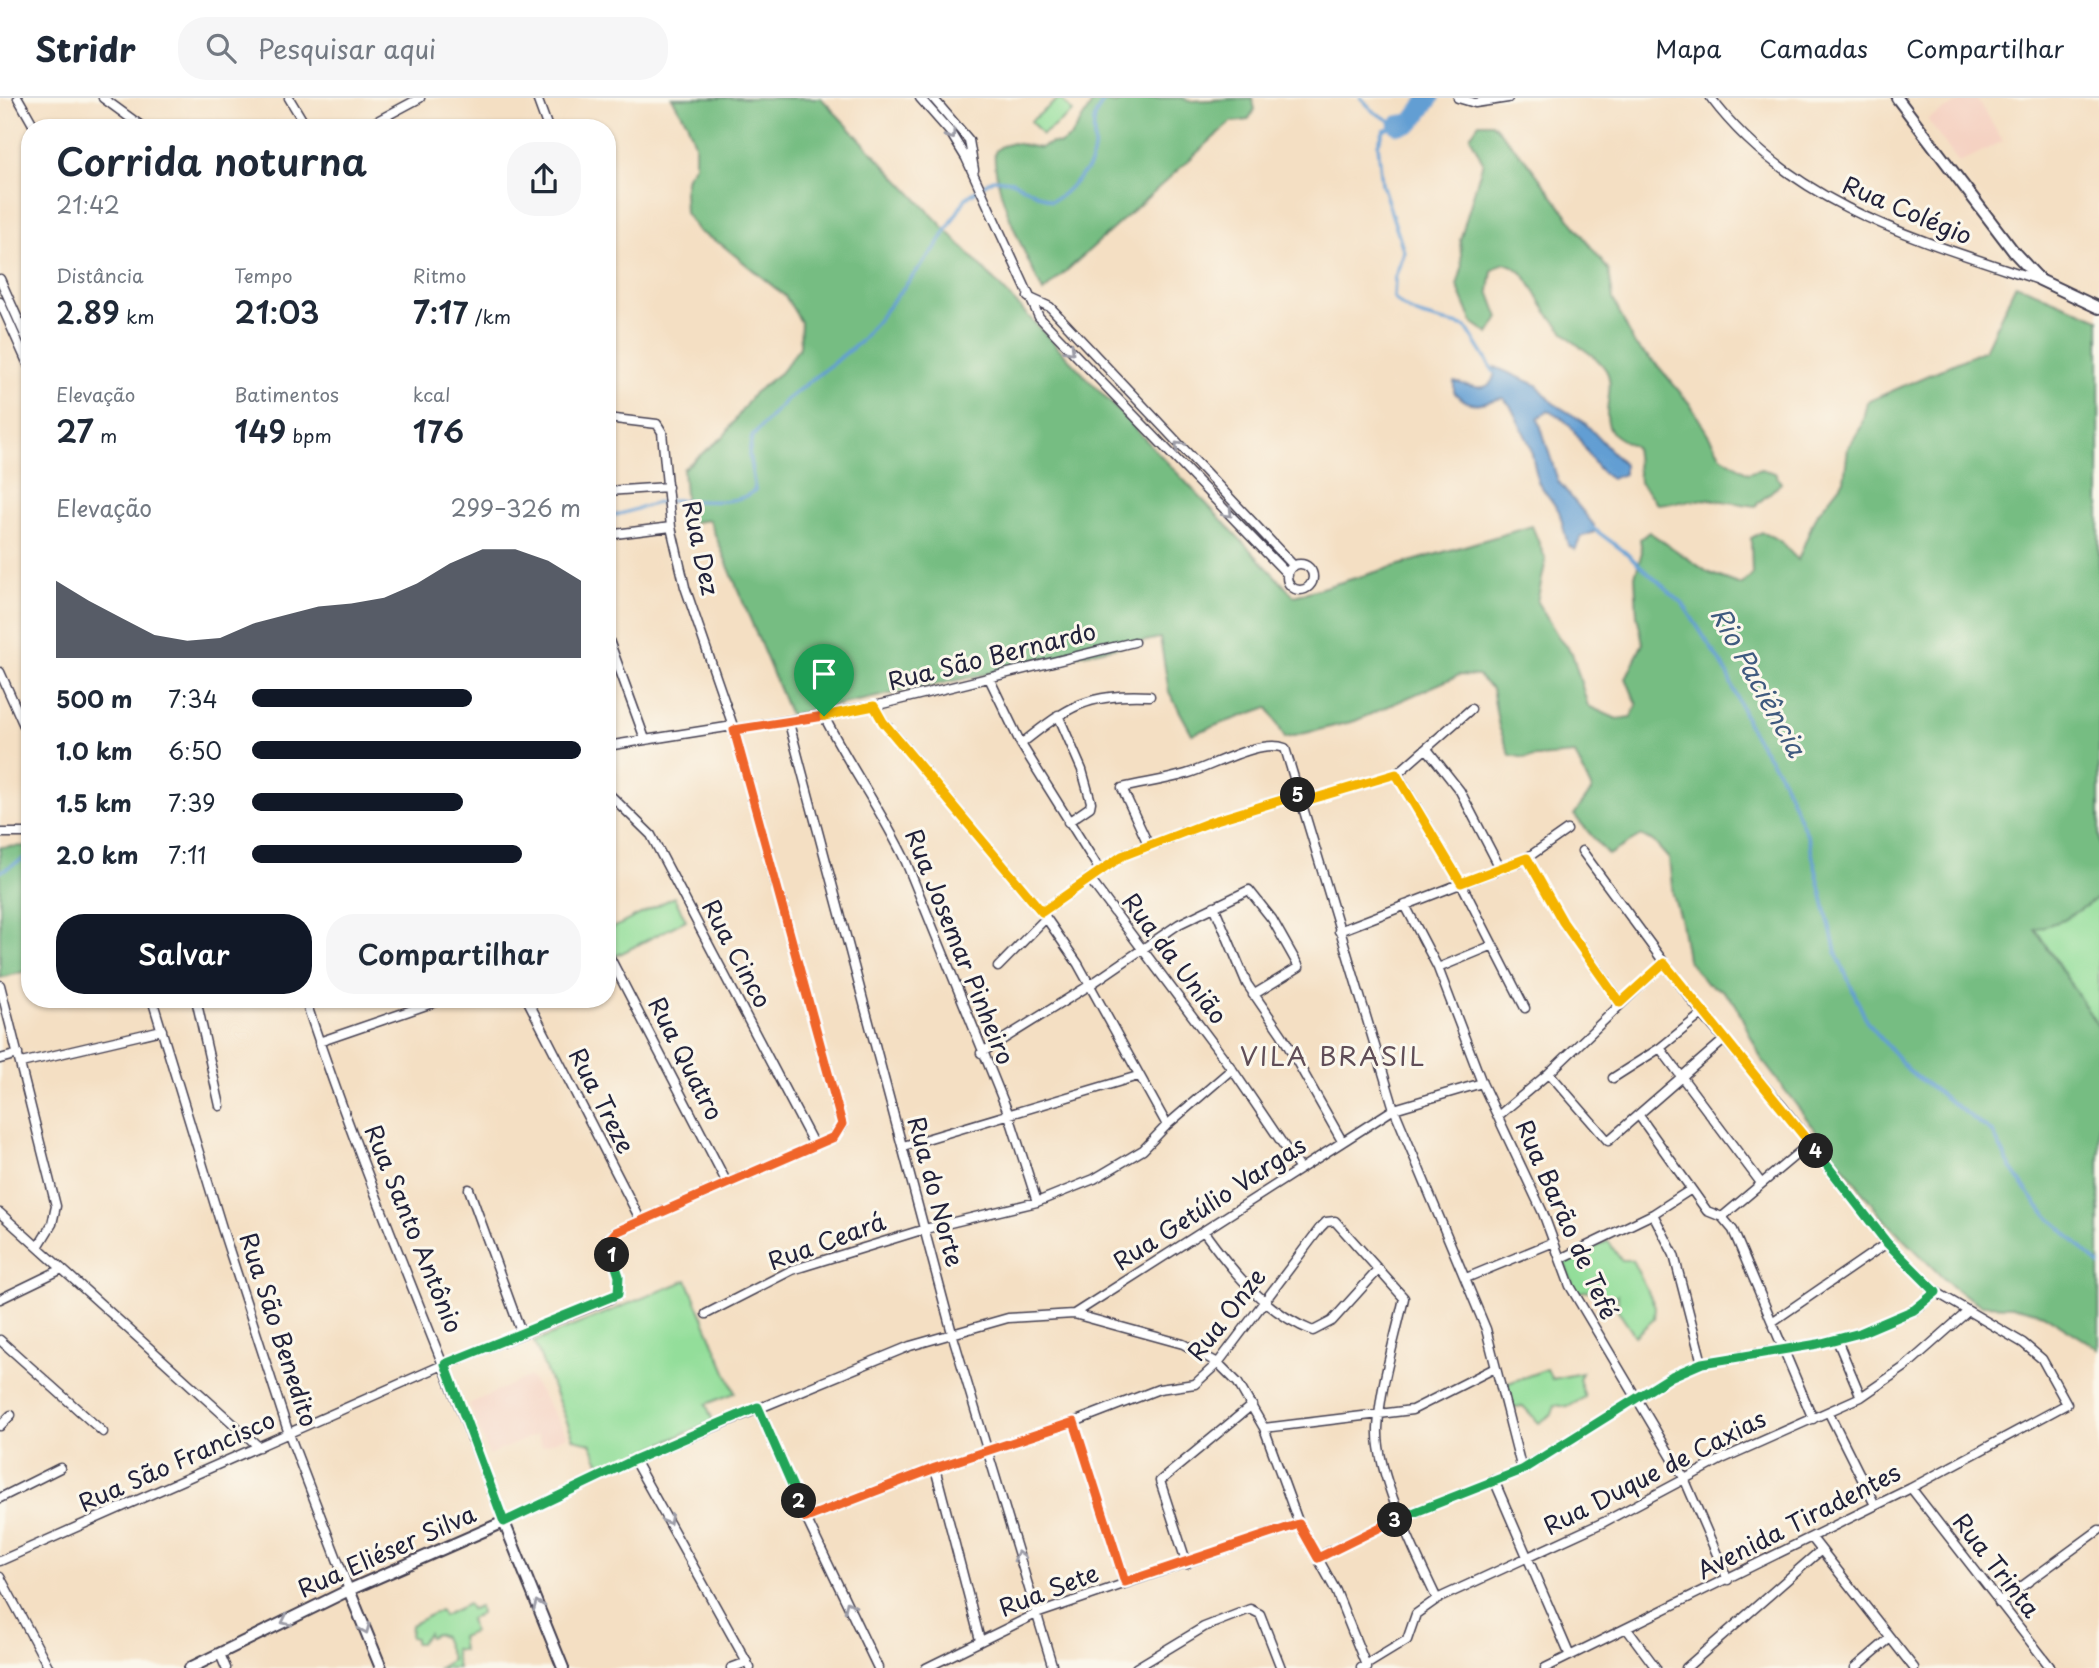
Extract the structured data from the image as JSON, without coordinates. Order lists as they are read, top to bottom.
{
  "streets": {
    "street": [
      "Rua Colégio",
      "Rua Dez",
      "Rua São Bernardo",
      "Rua Josemar Pinheiro",
      "Rua Cinco",
      "Rua da União",
      "Rua Quatro",
      "Rua Treze",
      "Rua do Norte",
      "Rua Getúlio Vargas",
      "Rua Barão de Tefé",
      "Rua Santo Antônio",
      "Rua Ceará",
      "Rua Onze",
      "Rua São Benedito",
      "Rua São Francisco",
      "Rua Duque de Caxias",
      "Avenida Tiradentes",
      "Rua Eliéser Silva",
      "Rua Trinta",
      "Rua Sete"
    ]
  },
  "crossings": [
    ["Rua Dez", "Rua São Bernardo"],
    ["Rua Dez", "Rua Cinco"],
    ["Rua São Bernardo", "Rua Josemar Pinheiro"],
    ["Rua São Bernardo", "Rua do Norte"],
    ["Rua Josemar Pinheiro", "Rua Ceará"],
    ["Rua da União", "Rua Getúlio Vargas"],
    ["Rua da União", "Rua Ceará"],
    ["Rua Treze", "Rua São Francisco"],
    ["Rua do Norte", "Rua Getúlio Vargas"],
    ["Rua do Norte", "Rua Ceará"],
    ["Rua do Norte", "Rua Onze"],
    ["Rua do Norte", "Rua Eliéser Silva"],
    ["Rua do Norte", "Rua Sete"],
    ["Rua Getúlio Vargas", "Rua Barão de Tefé"],
    ["Rua Getúlio Vargas", "Rua Eliéser Silva"],
    ["Rua Barão de Tefé", "Rua Duque de Caxias"],
    ["Rua Barão de Tefé", "Avenida Tiradentes"],
    ["Rua Santo Antônio", "Rua São Francisco"],
    ["Rua Santo Antônio", "Rua Eliéser Silva"],
    ["Rua São Benedito", "Rua São Francisco"],
    ["Rua São Benedito", "Rua Eliéser Silva"],
    ["Rua Duque de Caxias", "Avenida Tiradentes"],
    ["Avenida Tiradentes", "Rua Trinta"]
  ],
  "districts": ["VILA BRASIL"],
  "water": ["Rio Paciência"],
  "page": {
    "header": "Stridr",
    "search": "Pesquisar aqui",
    "nav": ["Mapa", "Camadas", "Compartilhar"],
    "heading": ["Corrida noturna", "21:42"],
    "stats": [
      ["Distância", "2.89 km"],
      ["Tempo", "21:03"],
      ["Ritmo", "7:17 /km"],
      ["Elevação", "27 m"],
      ["Batimentos", "149 bpm"],
      ["kcal", "176"]
    ],
    "chart": ["Elevação", "299–326 m"],
    "list": [
      {
        "name": "500 m",
        "note": "7:34"
      },
      {
        "name": "1.0 km",
        "note": "6:50"
      },
      {
        "name": "1.5 km",
        "note": "7:39"
      },
      {
        "name": "2.0 km",
        "note": "7:11"
      }
    ],
    "pins": [
      "5",
      "4",
      "1",
      "2",
      "3"
    ],
    "buttons": ["Salvar", "Compartilhar"]
  }
}
